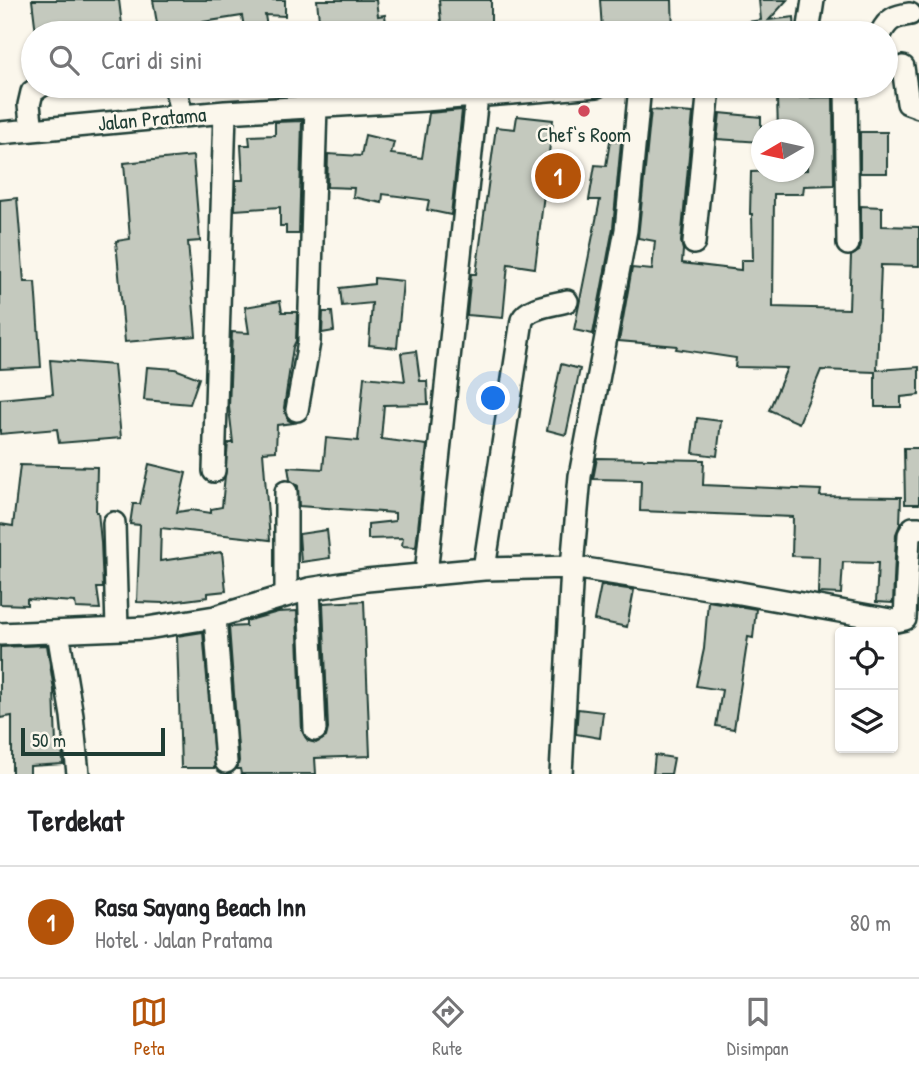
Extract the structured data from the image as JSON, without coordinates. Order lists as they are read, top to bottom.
{
  "streets": {
    "street": ["Jalan Pratama"]
  },
  "places": ["Chef‘s Room"],
  "scale_bar": "50 m",
  "north": "left",
  "page": {
    "search": "Cari di sini",
    "pins": "1",
    "scale": "50 m",
    "heading": "Terdekat",
    "list": [
      {
        "mark": "1",
        "name": "Rasa Sayang Beach Inn",
        "note": "Hotel · Jalan Pratama",
        "value": "80 m"
      }
    ],
    "nav": ["Peta", "Rute", "Disimpan"]
  }
}
